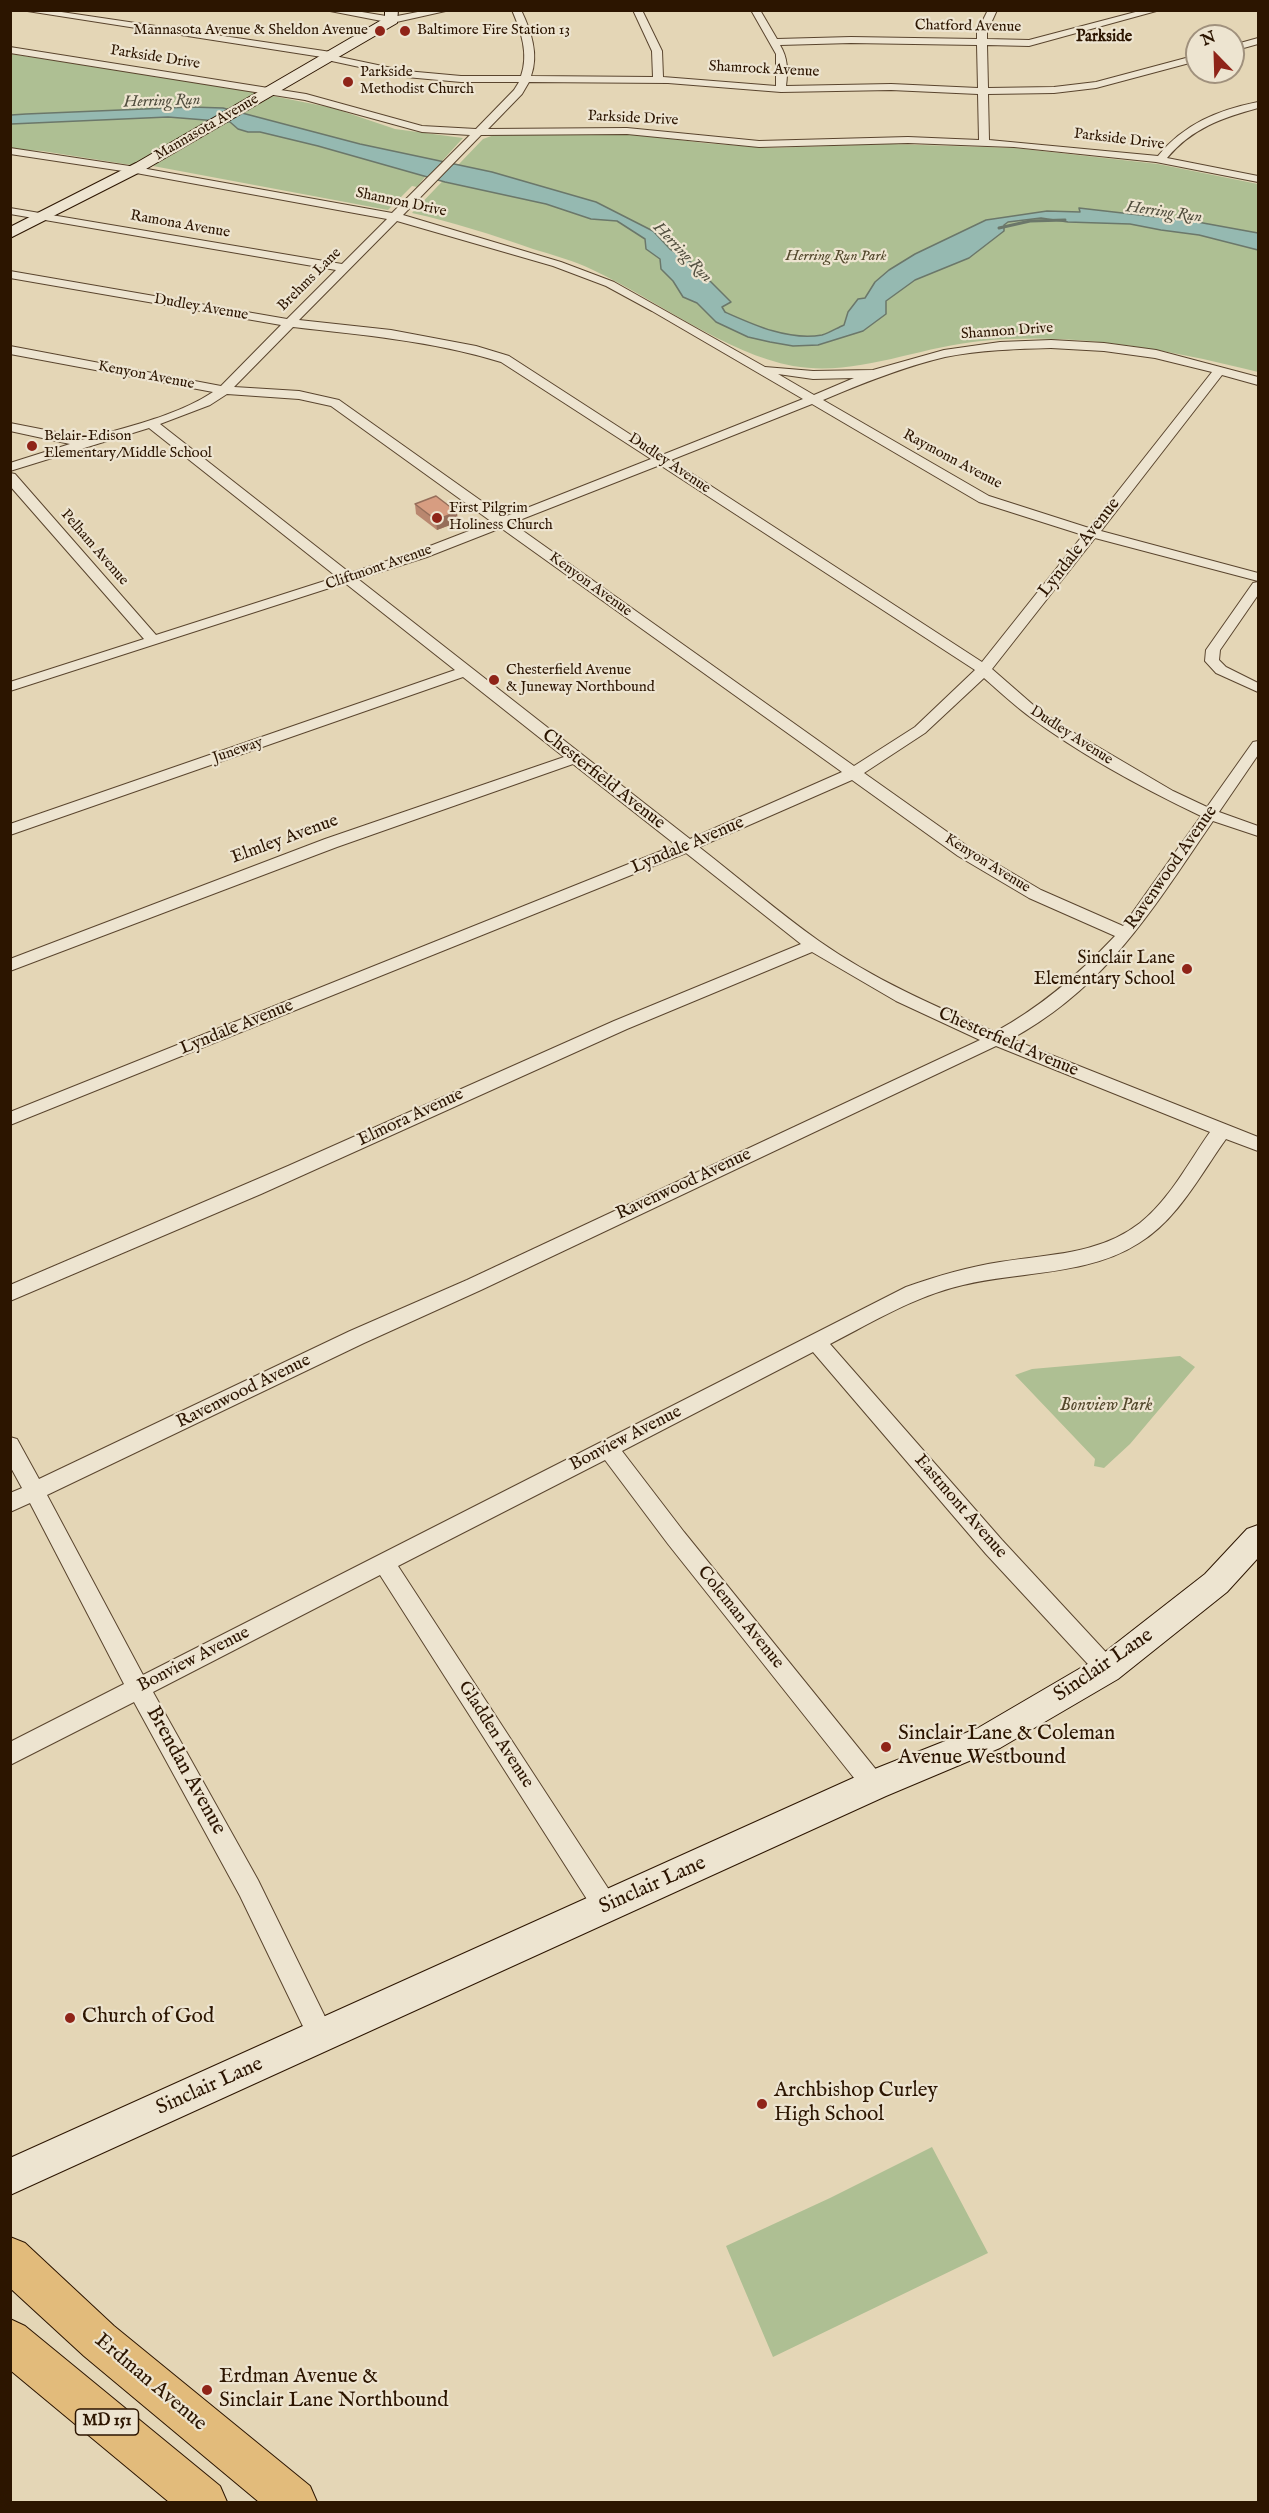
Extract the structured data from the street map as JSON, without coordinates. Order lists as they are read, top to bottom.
{
  "streets": {
    "main road": ["Erdman Avenue", "MD 151"],
    "street": [
      "Chatford Avenue",
      "Parkside Drive",
      "Shamrock Avenue",
      "Mannasota Avenue",
      "Shannon Drive",
      "Ramona Avenue",
      "Brehms Lane",
      "Dudley Avenue",
      "Kenyon Avenue",
      "Raymonn Avenue",
      "Pelham Avenue",
      "Lyndale Avenue",
      "Cliftmont Avenue",
      "Juneway",
      "Chesterfield Avenue",
      "Elmley Avenue",
      "Ravenwood Avenue",
      "Elmora Avenue",
      "Bonview Avenue",
      "Eastmont Avenue",
      "Coleman Avenue",
      "Sinclair Lane",
      "Gladden Avenue",
      "Brendan Avenue"
    ]
  },
  "crossings": [
    ["Parkside Drive", "Mannasota Avenue"],
    ["Parkside Drive", "Brehms Lane"],
    ["Shamrock Avenue", "Mannasota Avenue"],
    ["Shamrock Avenue", "Brehms Lane"],
    ["Mannasota Avenue", "Shannon Drive"],
    ["Mannasota Avenue", "Ramona Avenue"],
    ["Shannon Drive", "Brehms Lane"],
    ["Shannon Drive", "Raymonn Avenue"],
    ["Shannon Drive", "Lyndale Avenue"],
    ["Shannon Drive", "Cliftmont Avenue"],
    ["Ramona Avenue", "Brehms Lane"],
    ["Brehms Lane", "Dudley Avenue"],
    ["Brehms Lane", "Kenyon Avenue"],
    ["Brehms Lane", "Chesterfield Avenue"],
    ["Dudley Avenue", "Lyndale Avenue"],
    ["Dudley Avenue", "Cliftmont Avenue"],
    ["Dudley Avenue", "Ravenwood Avenue"],
    ["Kenyon Avenue", "Lyndale Avenue"],
    ["Kenyon Avenue", "Cliftmont Avenue"],
    ["Kenyon Avenue", "Ravenwood Avenue"],
    ["Raymonn Avenue", "Lyndale Avenue"],
    ["Raymonn Avenue", "Cliftmont Avenue"],
    ["Pelham Avenue", "Cliftmont Avenue"],
    ["Lyndale Avenue", "Chesterfield Avenue"],
    ["Cliftmont Avenue", "Chesterfield Avenue"],
    ["Juneway", "Chesterfield Avenue"],
    ["Chesterfield Avenue", "Elmley Avenue"],
    ["Chesterfield Avenue", "Ravenwood Avenue"],
    ["Chesterfield Avenue", "Elmora Avenue"],
    ["Chesterfield Avenue", "Bonview Avenue"],
    ["Ravenwood Avenue", "Brendan Avenue"],
    ["Bonview Avenue", "Eastmont Avenue"],
    ["Bonview Avenue", "Coleman Avenue"],
    ["Bonview Avenue", "Gladden Avenue"],
    ["Bonview Avenue", "Brendan Avenue"],
    ["Eastmont Avenue", "Sinclair Lane"],
    ["Coleman Avenue", "Sinclair Lane"],
    ["Sinclair Lane", "Gladden Avenue"],
    ["Sinclair Lane", "Brendan Avenue"]
  ],
  "districts": ["Parkside"],
  "water": ["Herring Run"],
  "parks": ["Herring Run Park", "Bonview Park"],
  "places": [
    "Mannasota Avenue & Sheldon Avenue",
    "Baltimore Fire Station 13",
    "Parkside Methodist Church",
    "Belair-Edison Elementary/Middle School",
    "First Pilgrim Holiness Church",
    "Chesterfield Avenue & Juneway Northbound",
    "Sinclair Lane Elementary School",
    "Sinclair Lane & Coleman Avenue Westbound",
    "Church of God",
    "Archbishop Curley High School",
    "Erdman Avenue & Sinclair Lane Northbound"
  ],
  "north": "top left"
}
